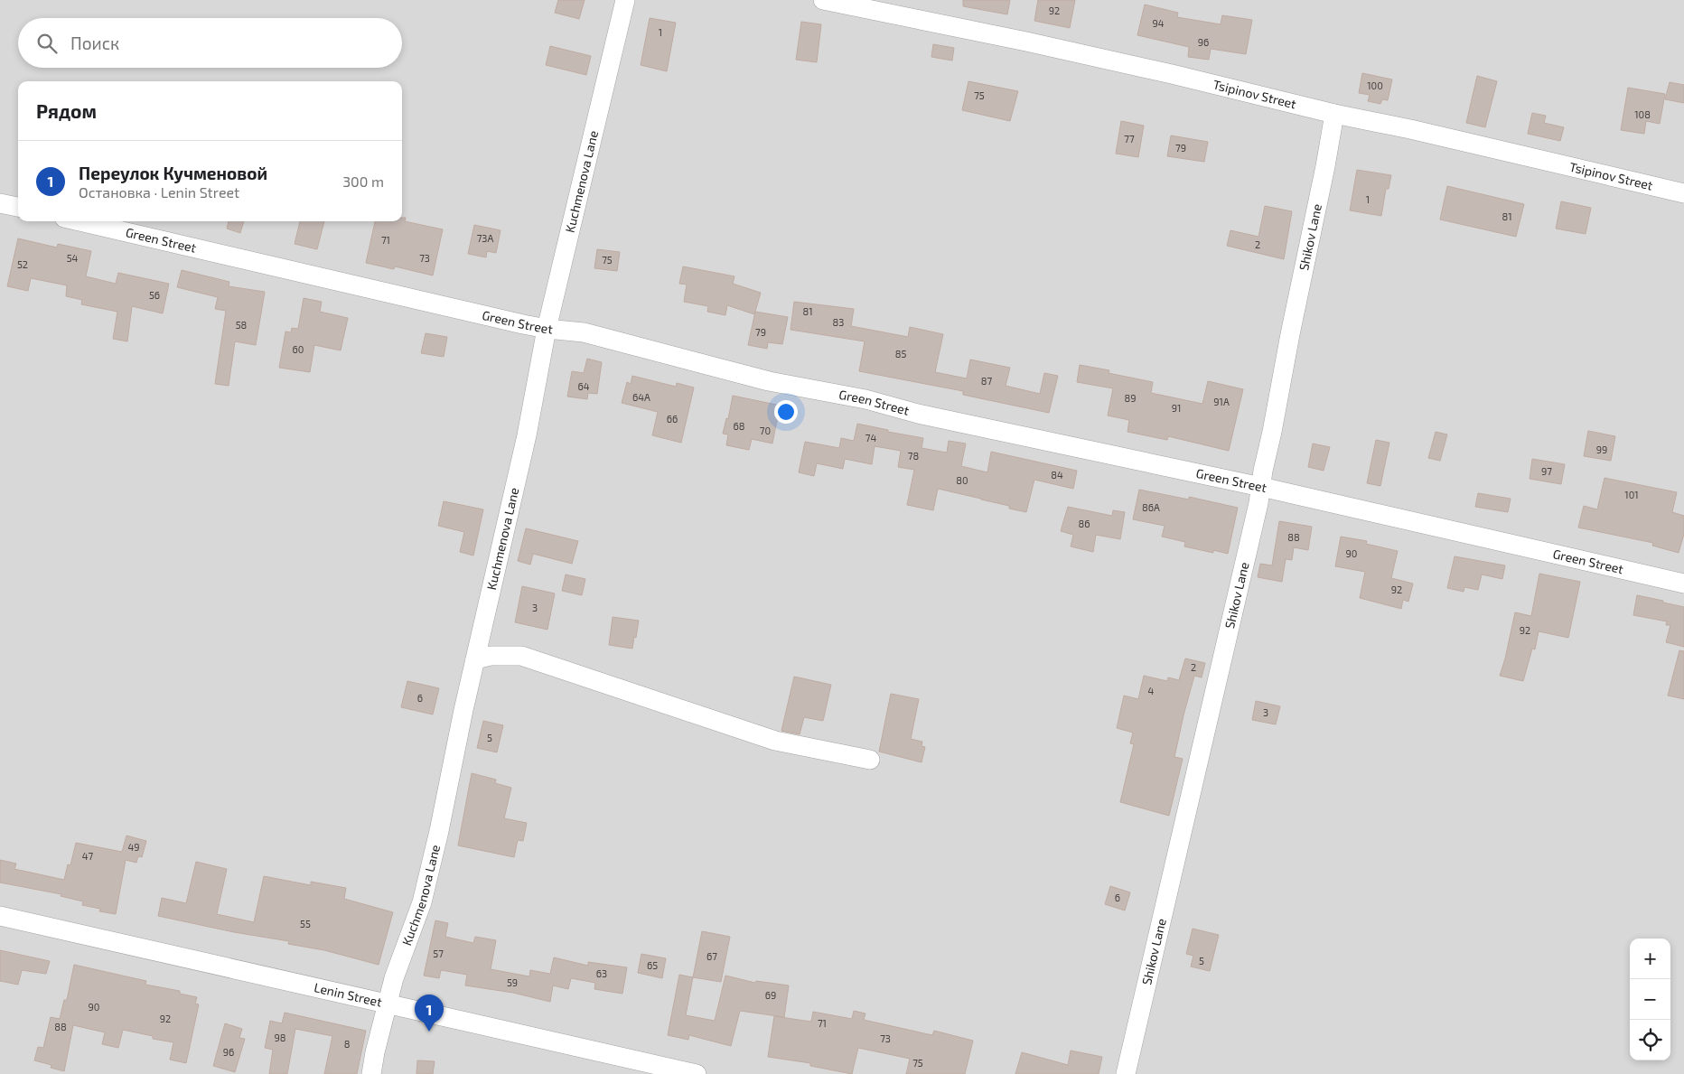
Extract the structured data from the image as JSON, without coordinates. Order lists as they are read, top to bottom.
{
  "streets": {
    "street": [
      "Tsipinov Street",
      "Kuchmenova Lane",
      "Shikov Lane",
      "Green Street",
      "Lenin Street"
    ]
  },
  "crossings": [
    ["Tsipinov Street", "Shikov Lane"],
    ["Kuchmenova Lane", "Green Street"],
    ["Kuchmenova Lane", "Lenin Street"],
    ["Shikov Lane", "Green Street"]
  ],
  "house_numbers": [
    "92",
    "94",
    "1",
    "96",
    "100",
    "75",
    "108",
    "77",
    "79",
    "1",
    "81",
    "73А",
    "71",
    "2",
    "54",
    "73",
    "75",
    "52",
    "56",
    "81",
    "83",
    "58",
    "79",
    "60",
    "85",
    "87",
    "64",
    "64А",
    "89",
    "91А",
    "91",
    "66",
    "68",
    "70",
    "74",
    "99",
    "78",
    "97",
    "84",
    "80",
    "101",
    "86А",
    "86",
    "88",
    "90",
    "92",
    "3",
    "92",
    "2",
    "4",
    "6",
    "3",
    "5",
    "49",
    "47",
    "6",
    "55",
    "57",
    "67",
    "5",
    "65",
    "63",
    "59",
    "69",
    "90",
    "92",
    "71",
    "88",
    "98",
    "73",
    "8",
    "96",
    "75"
  ],
  "page": {
    "search": "Поиск",
    "heading": "Рядом",
    "list": [
      {
        "mark": "1",
        "name": "Переулок Кучменовой",
        "note": "Остановка · Lenin Street",
        "value": "300 m"
      }
    ],
    "map_buttons": ["+", "−"],
    "pins": "1"
  }
}
